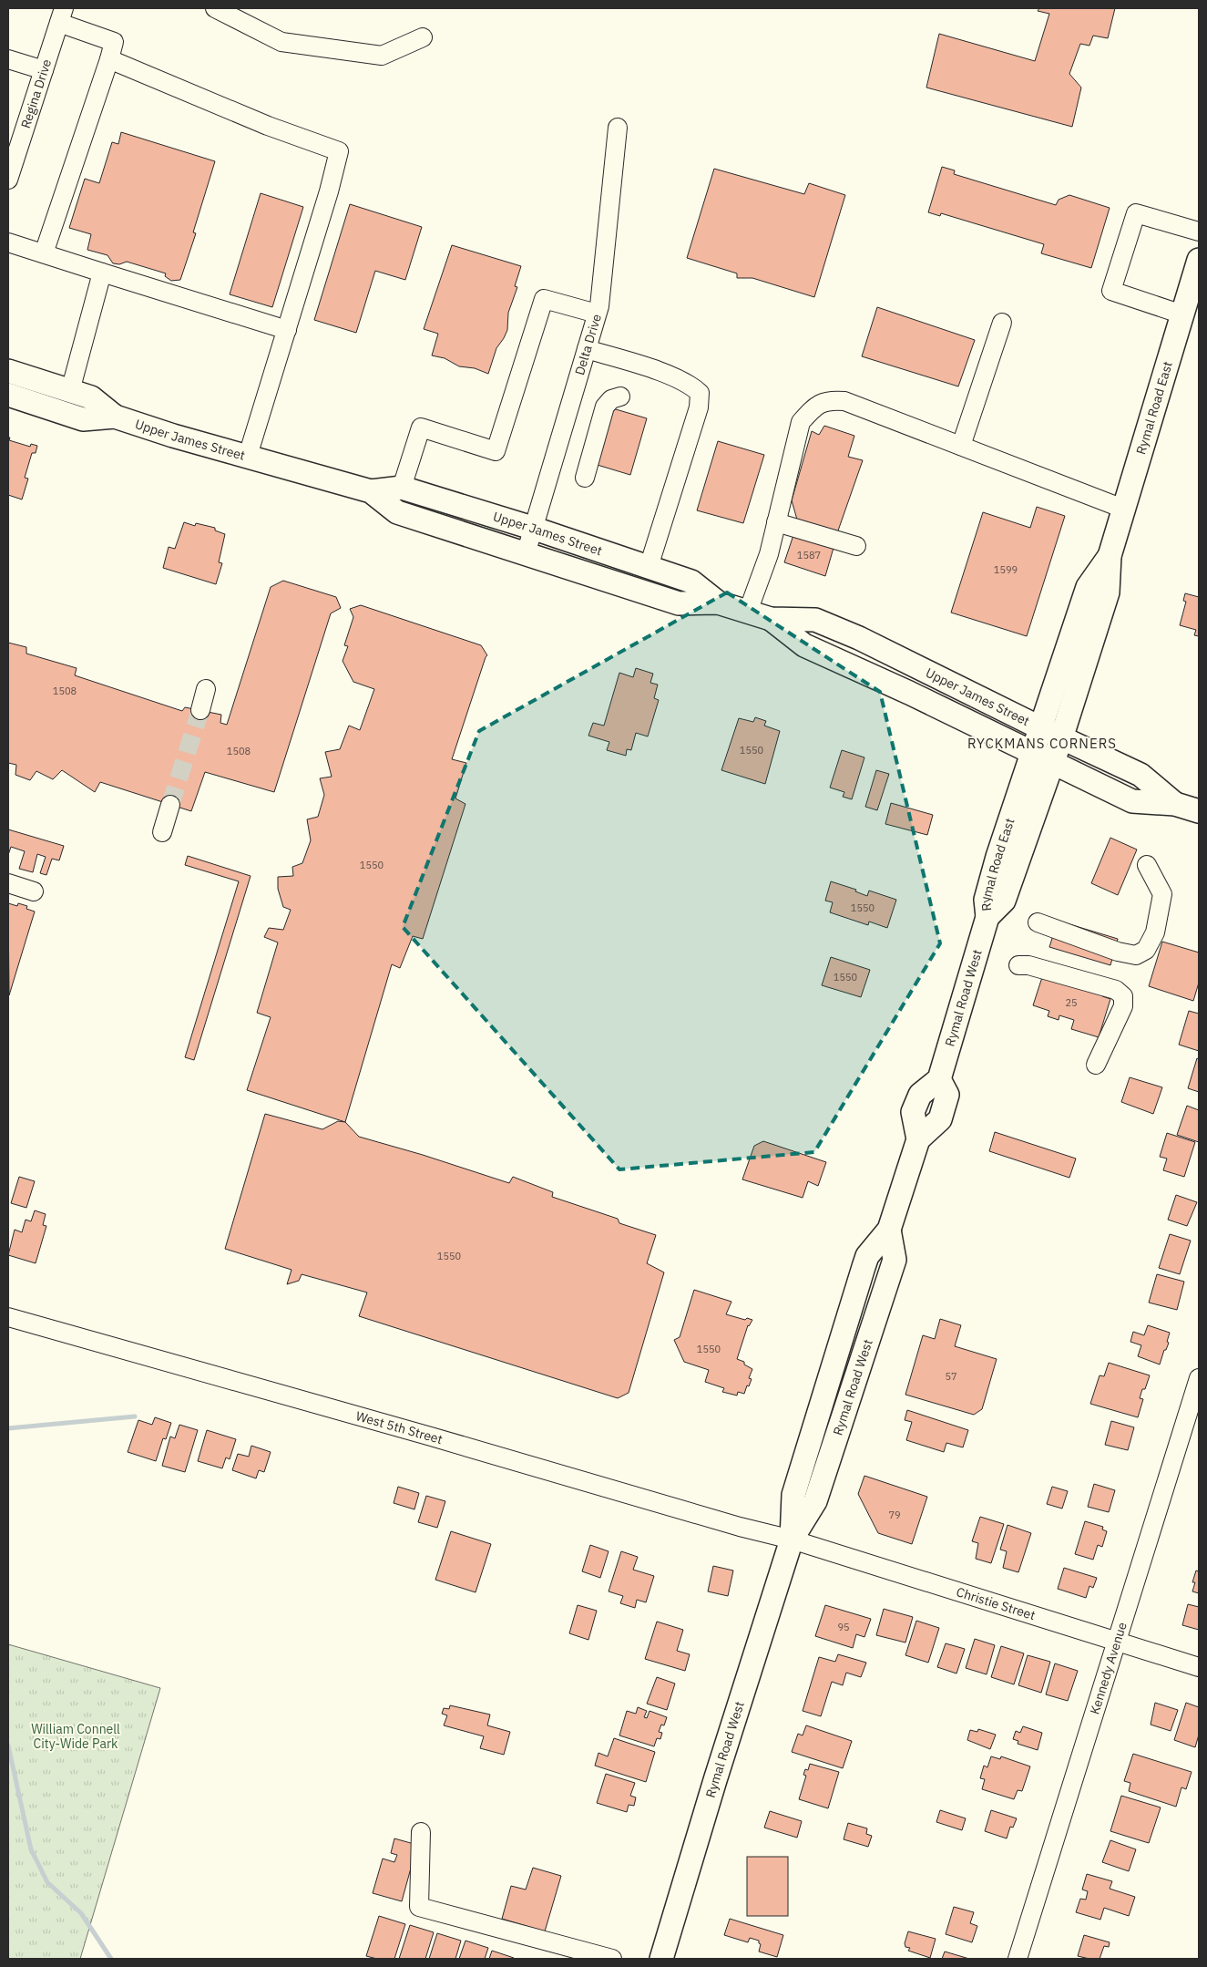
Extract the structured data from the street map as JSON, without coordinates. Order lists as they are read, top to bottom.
{
  "streets": {
    "main road": ["Rymal Road East", "Upper James Street", "Rymal Road West"],
    "street": [
      "Regina Drive",
      "Delta Drive",
      "West 5th Street",
      "Christie Street",
      "Kennedy Avenue"
    ]
  },
  "crossings": [
    ["Delta Drive", "Upper James Street"],
    ["Rymal Road East", "Upper James Street"],
    ["Rymal Road East", "Rymal Road West"],
    ["Rymal Road West", "West 5th Street"],
    ["Rymal Road West", "Christie Street"],
    ["West 5th Street", "Christie Street"],
    ["Christie Street", "Kennedy Avenue"]
  ],
  "districts": ["RYCKMANS CORNERS"],
  "parks": ["William Connell City-Wide Park"],
  "house_numbers": [
    "1587",
    "1599",
    "1508",
    "1550",
    "1508",
    "1550",
    "1550",
    "1550",
    "25",
    "1550",
    "1550",
    "57",
    "79",
    "95"
  ]
}
